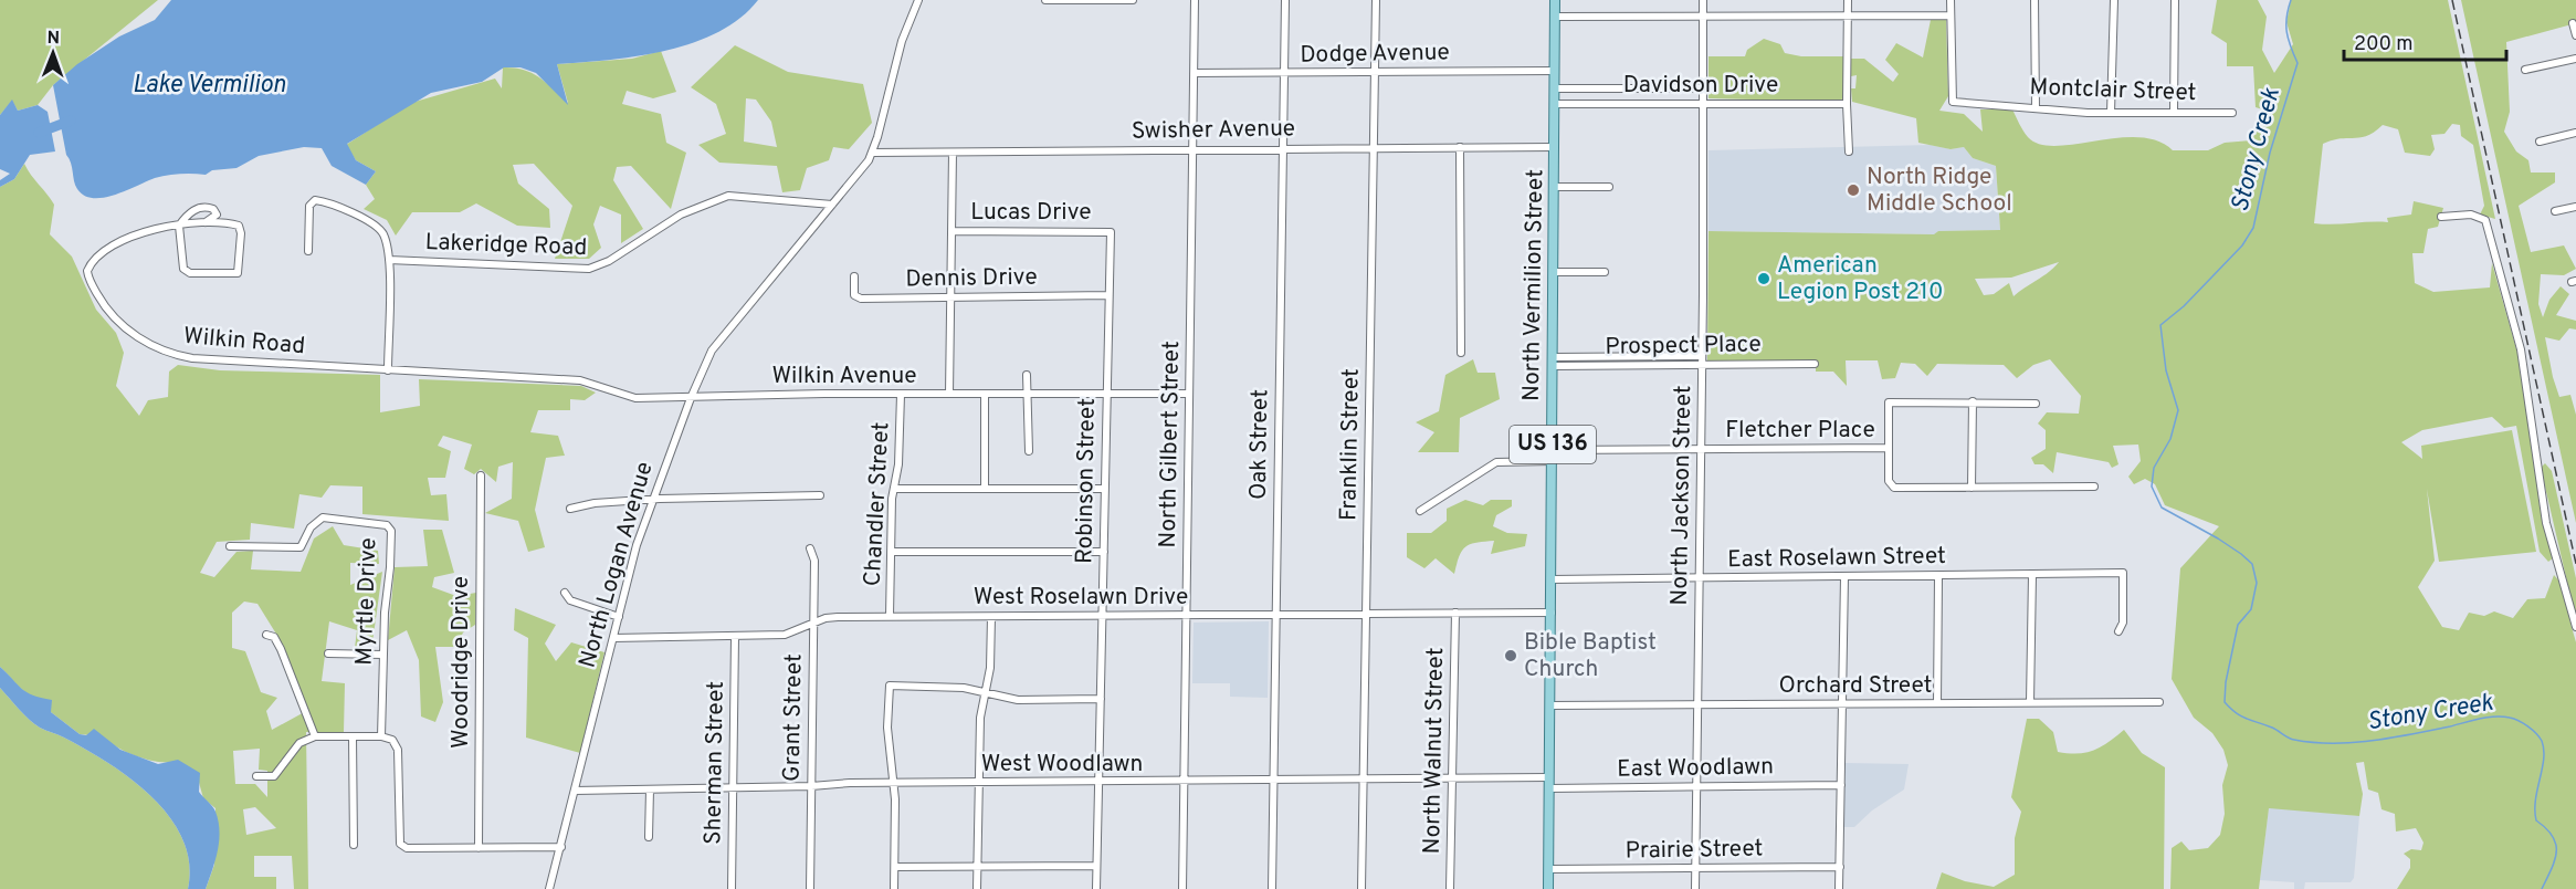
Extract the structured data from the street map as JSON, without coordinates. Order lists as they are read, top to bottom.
{
  "streets": {
    "main road": ["North Vermilion Street", "US 136"],
    "street": [
      "Dodge Avenue",
      "Davidson Drive",
      "Montclair Street",
      "Swisher Avenue",
      "Lucas Drive",
      "Lakeridge Road",
      "Dennis Drive",
      "Wilkin Road",
      "Prospect Place",
      "Wilkin Avenue",
      "Fletcher Place",
      "North Gilbert Street",
      "Oak Street",
      "Franklin Street",
      "Robinson Street",
      "North Jackson Street",
      "Chandler Street",
      "East Roselawn Street",
      "North Logan Avenue",
      "West Roselawn Drive",
      "Myrtle Drive",
      "Woodridge Drive",
      "Orchard Street",
      "Grant Street",
      "North Walnut Street",
      "Sherman Street",
      "West Woodlawn",
      "East Woodlawn",
      "Prairie Street"
    ]
  },
  "crossings": [
    ["Dodge Avenue", "North Vermilion Street"],
    ["Dodge Avenue", "North Gilbert Street"],
    ["Dodge Avenue", "Oak Street"],
    ["Dodge Avenue", "Franklin Street"],
    ["Davidson Drive", "North Vermilion Street"],
    ["Davidson Drive", "North Jackson Street"],
    ["Swisher Avenue", "North Vermilion Street"],
    ["Swisher Avenue", "North Gilbert Street"],
    ["Swisher Avenue", "Oak Street"],
    ["Swisher Avenue", "Franklin Street"],
    ["Swisher Avenue", "North Logan Avenue"],
    ["Lucas Drive", "Robinson Street"],
    ["Lakeridge Road", "North Logan Avenue"],
    ["Dennis Drive", "Robinson Street"],
    ["North Vermilion Street", "Prospect Place"],
    ["North Vermilion Street", "Fletcher Place"],
    ["North Vermilion Street", "East Roselawn Street"],
    ["North Vermilion Street", "West Roselawn Drive"],
    ["North Vermilion Street", "Orchard Street"],
    ["North Vermilion Street", "West Woodlawn"],
    ["North Vermilion Street", "East Woodlawn"],
    ["North Vermilion Street", "Prairie Street"],
    ["Wilkin Road", "Wilkin Avenue"],
    ["Prospect Place", "North Jackson Street"],
    ["Wilkin Avenue", "North Gilbert Street"],
    ["Wilkin Avenue", "Robinson Street"],
    ["Wilkin Avenue", "Chandler Street"],
    ["Wilkin Avenue", "North Logan Avenue"],
    ["Fletcher Place", "North Jackson Street"],
    ["North Gilbert Street", "West Roselawn Drive"],
    ["North Gilbert Street", "West Woodlawn"],
    ["Oak Street", "West Roselawn Drive"],
    ["Oak Street", "West Woodlawn"],
    ["Franklin Street", "West Roselawn Drive"],
    ["Franklin Street", "West Woodlawn"],
    ["Robinson Street", "West Roselawn Drive"],
    ["Robinson Street", "West Woodlawn"],
    ["North Jackson Street", "East Roselawn Street"],
    ["North Jackson Street", "Orchard Street"],
    ["North Jackson Street", "East Woodlawn"],
    ["North Jackson Street", "Prairie Street"],
    ["Chandler Street", "West Roselawn Drive"],
    ["North Logan Avenue", "West Roselawn Drive"],
    ["North Logan Avenue", "West Woodlawn"],
    ["West Roselawn Drive", "Grant Street"],
    ["West Roselawn Drive", "North Walnut Street"],
    ["West Roselawn Drive", "Sherman Street"],
    ["Grant Street", "West Woodlawn"],
    ["North Walnut Street", "West Woodlawn"],
    ["Sherman Street", "West Woodlawn"]
  ],
  "water": ["Lake Vermilion", "Stony Creek"],
  "places": ["North Ridge Middle School", "American Legion Post 210", "Bible Baptist Church"],
  "scale_bar": "200 m",
  "north": "top"
}
